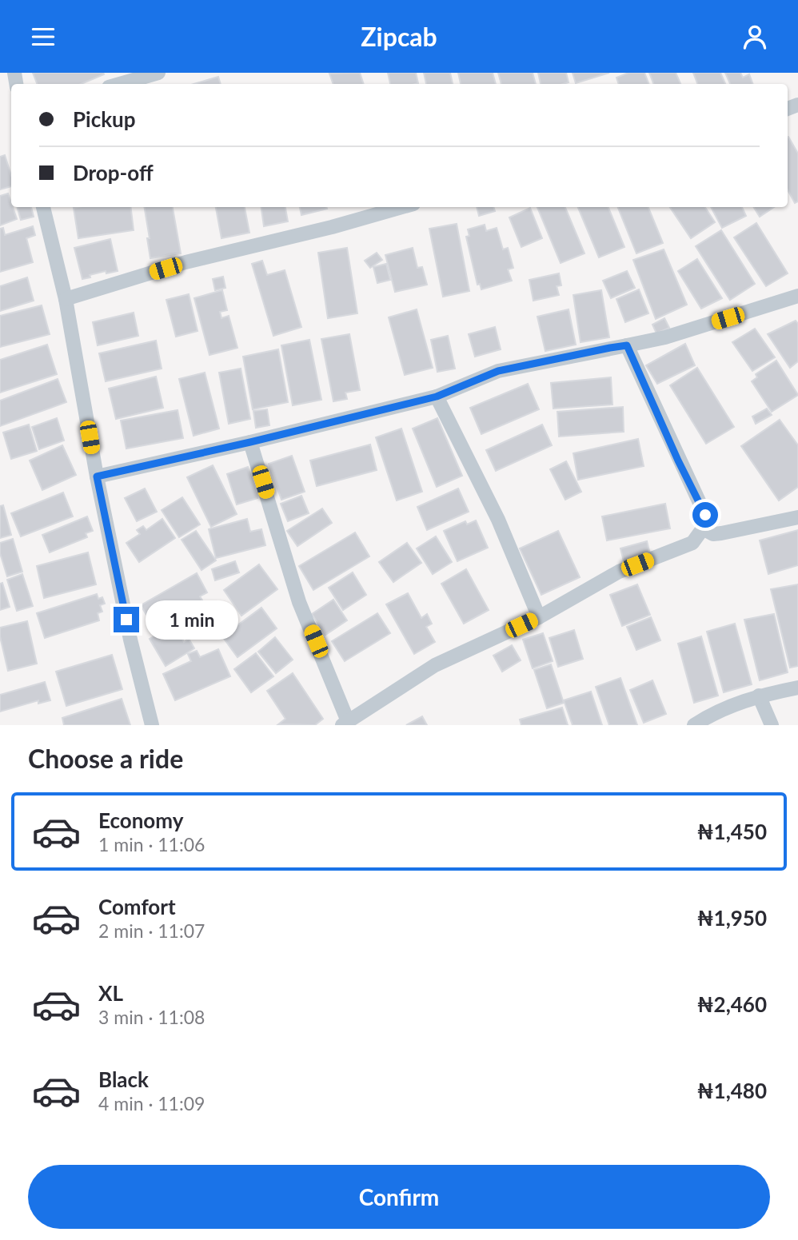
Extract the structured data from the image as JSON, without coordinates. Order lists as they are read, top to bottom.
{
  "page": {
    "header": "Zipcab",
    "banner": ["Pickup", "Drop-off"],
    "bubble": "1 min",
    "heading": "Choose a ride",
    "list": [
      {
        "name": "Economy",
        "note": "1 min · 11:06",
        "value": "₦1,450"
      },
      {
        "name": "Comfort",
        "note": "2 min · 11:07",
        "value": "₦1,950"
      },
      {
        "name": "XL",
        "note": "3 min · 11:08",
        "value": "₦2,460"
      },
      {
        "name": "Black",
        "note": "4 min · 11:09",
        "value": "₦1,480"
      }
    ],
    "buttons": "Confirm"
  }
}
